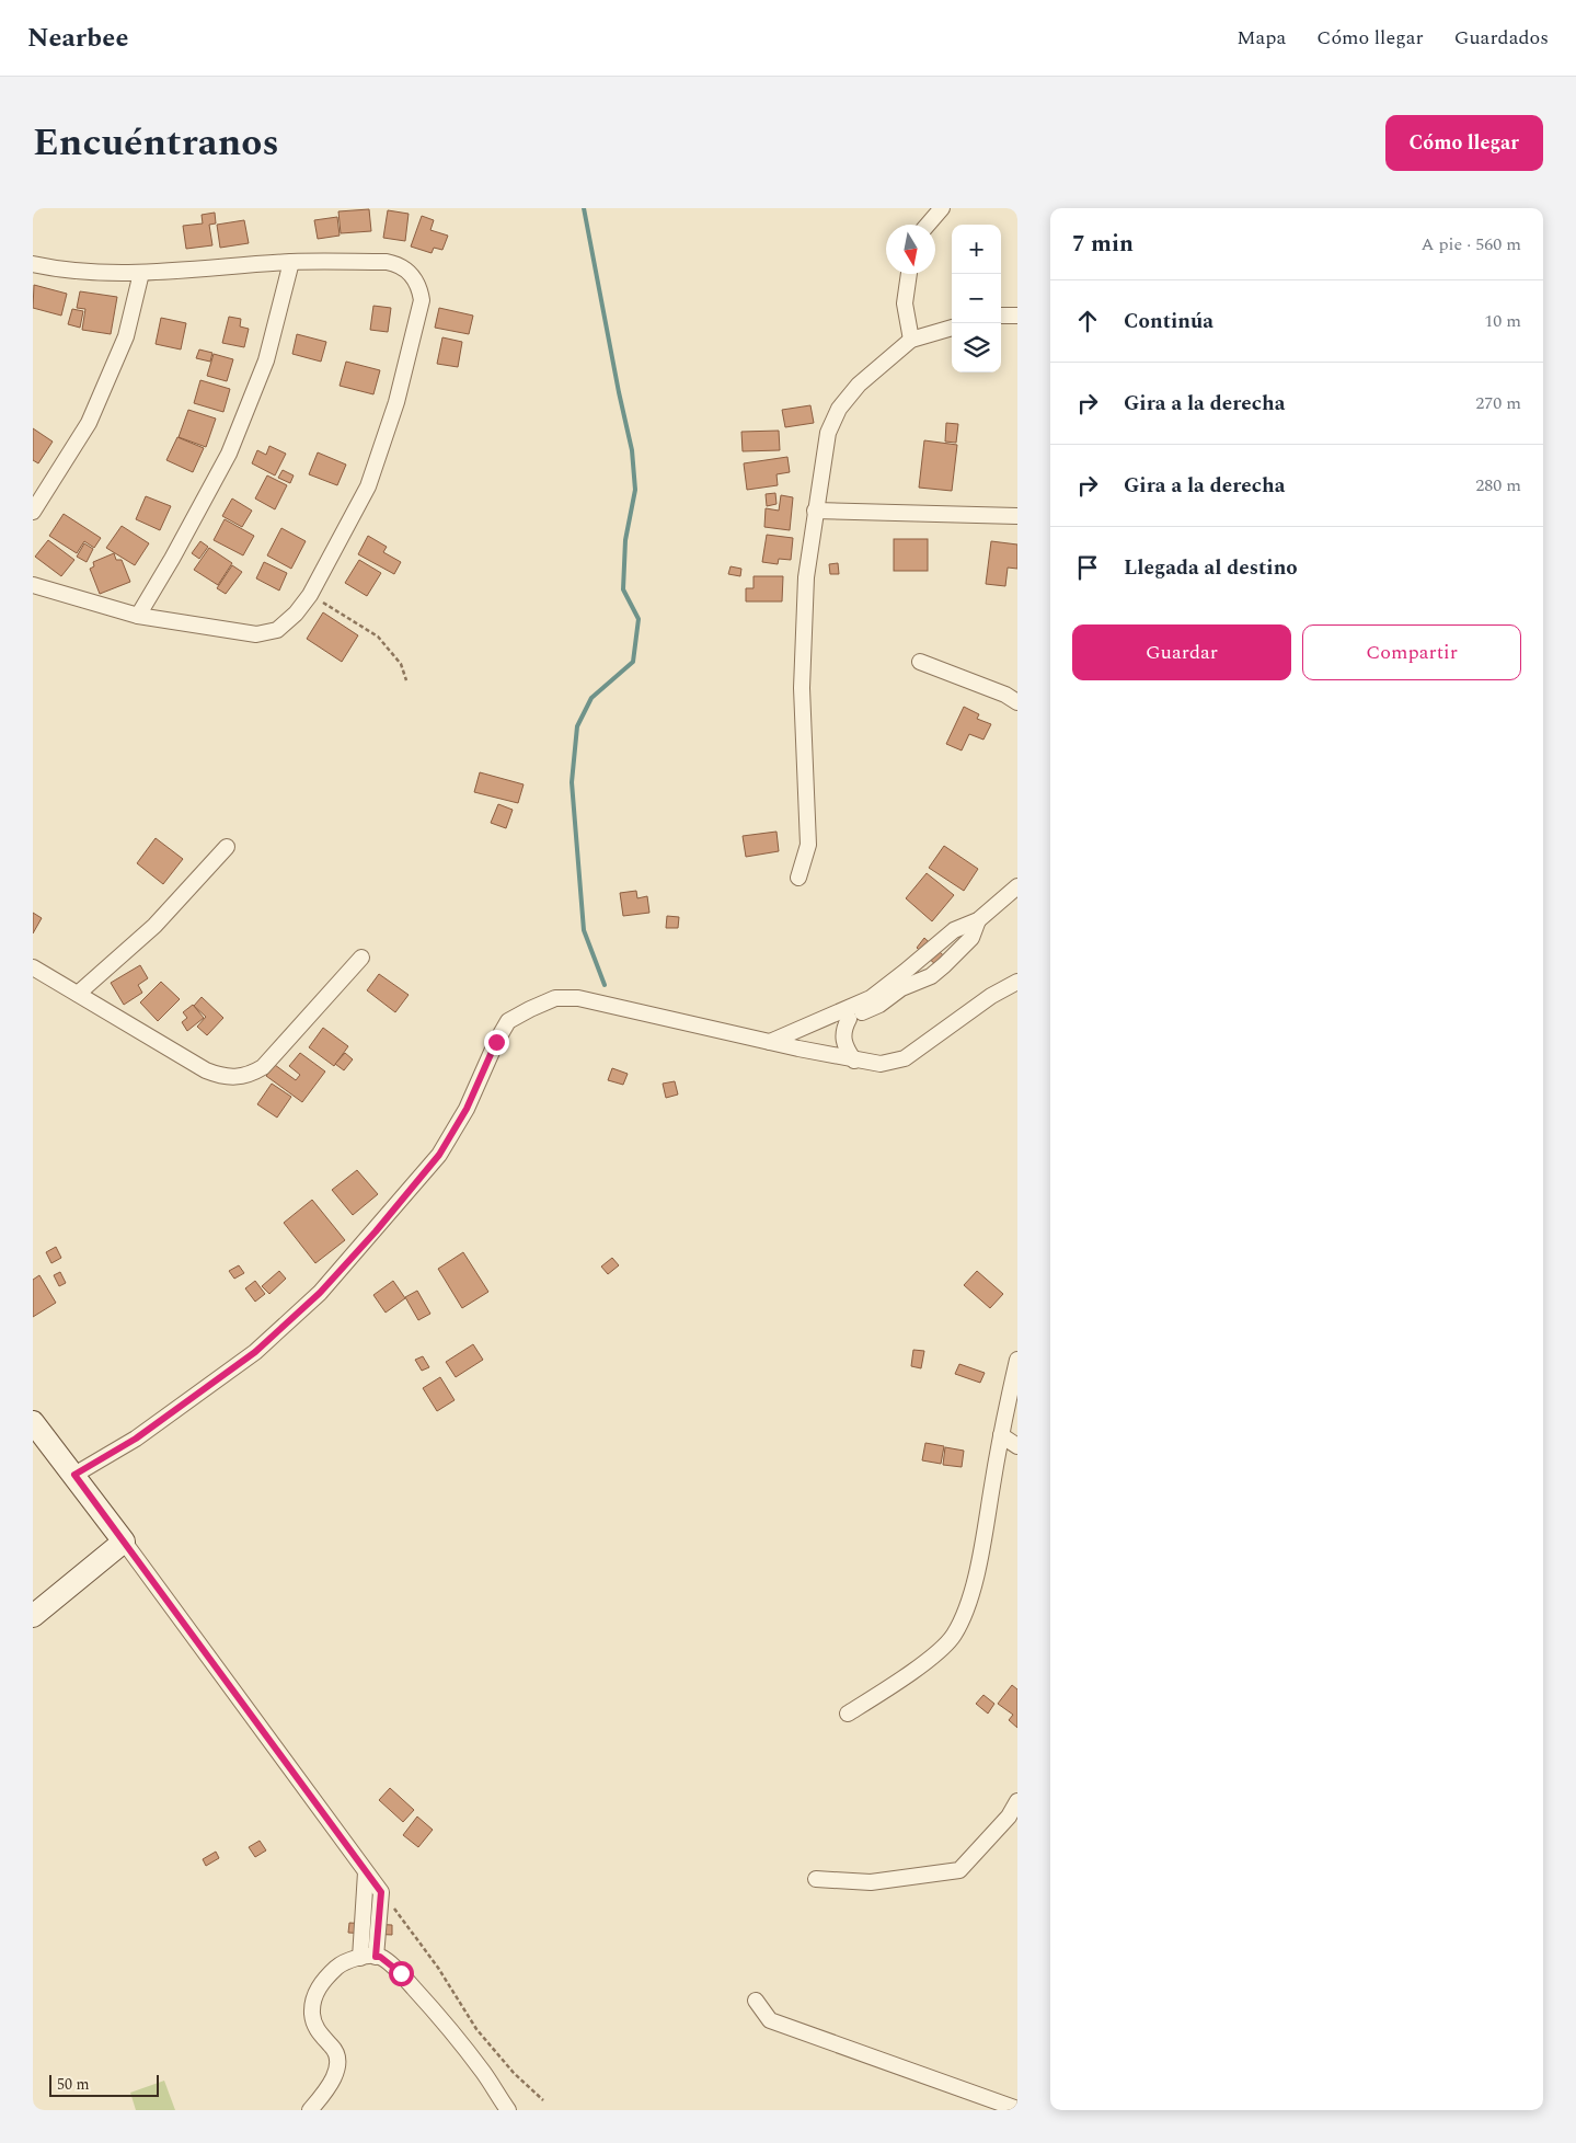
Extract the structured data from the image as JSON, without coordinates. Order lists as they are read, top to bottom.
{
  "scale_bar": "50 m",
  "north": "bottom",
  "page": {
    "header": "Nearbee",
    "nav": ["Mapa", "Cómo llegar", "Guardados"],
    "title": "Encuéntranos",
    "buttons": [
      "Cómo llegar",
      ["Guardar", "Compartir"]
    ],
    "heading": ["7 min", "A pie · 560 m"],
    "map_buttons": ["+", "−"],
    "list": [
      ["Continúa", "10 m"],
      ["Gira a la derecha", "270 m"],
      ["Gira a la derecha", "280 m"],
      "Llegada al destino"
    ],
    "scale": "50 m"
  }
}
